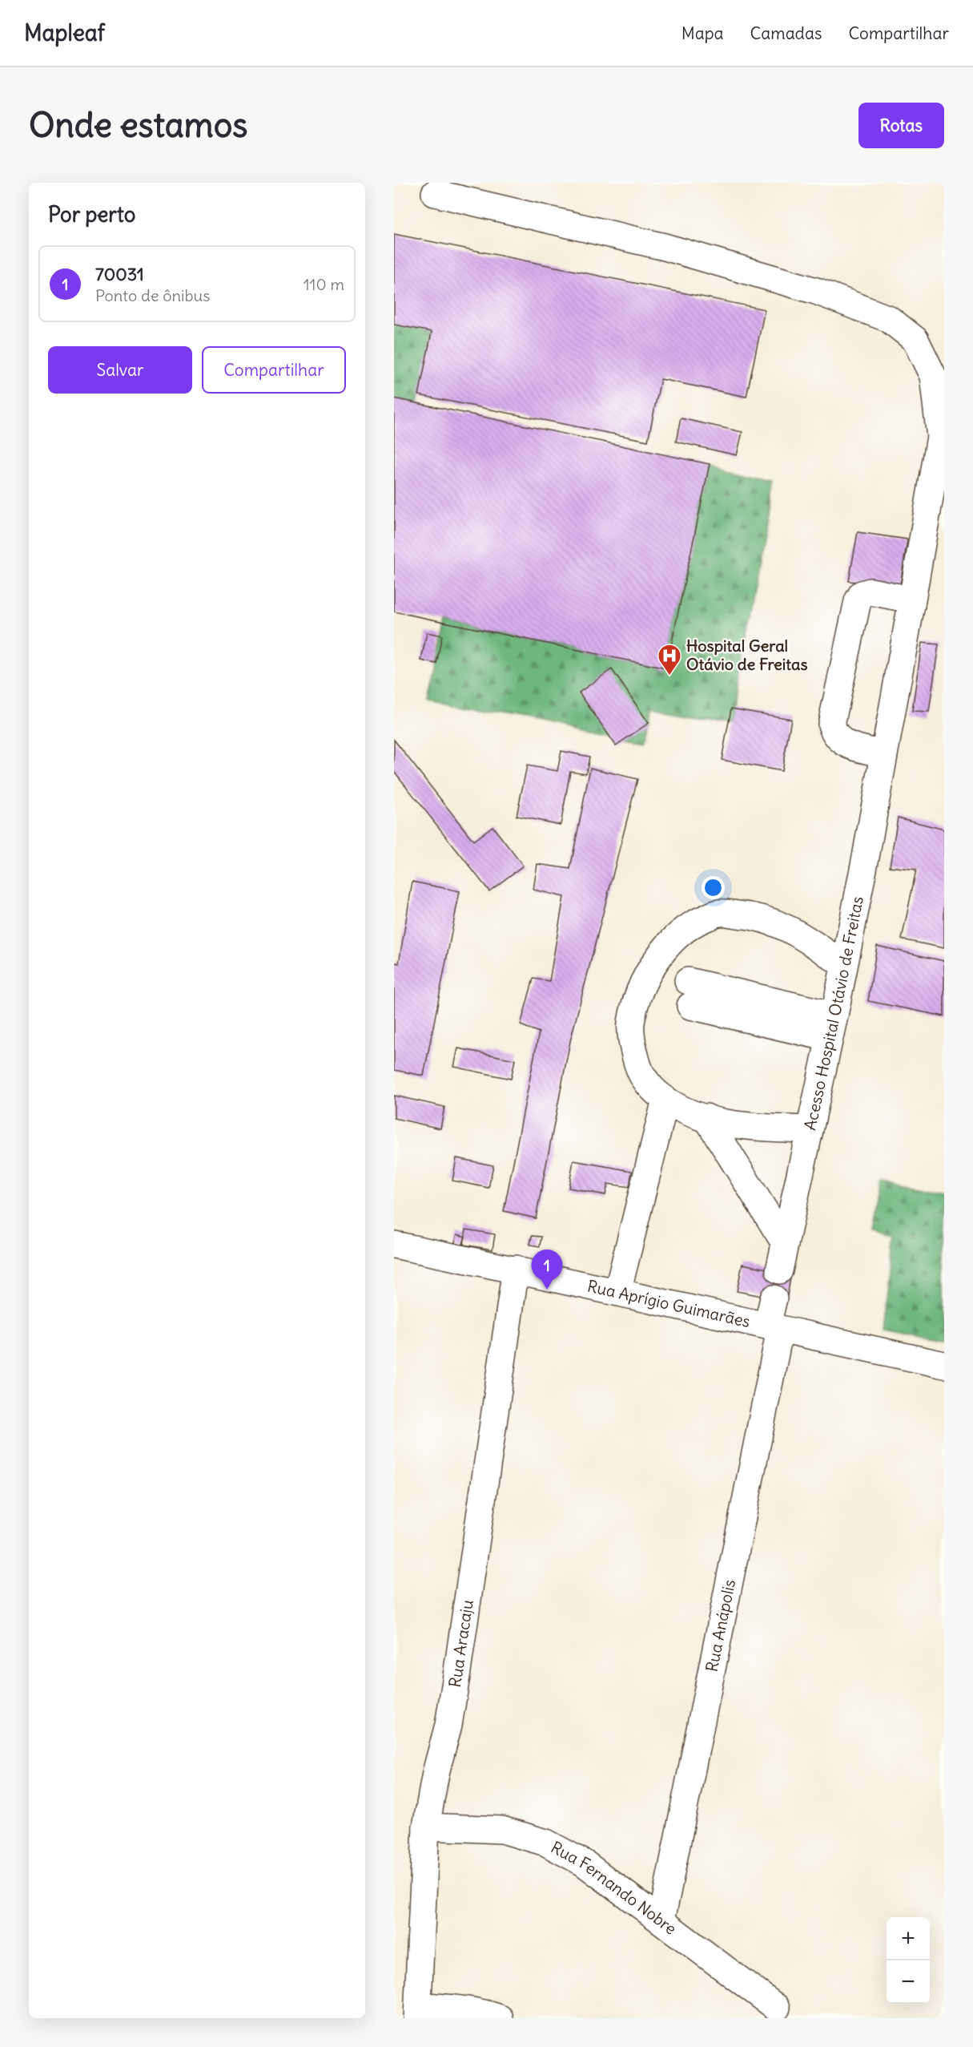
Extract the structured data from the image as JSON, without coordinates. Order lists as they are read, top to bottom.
{
  "streets": {
    "street": [
      "Acesso Hospital Otávio de Freitas",
      "Rua Aprígio Guimarães",
      "Rua Anápolis",
      "Rua Aracaju",
      "Rua Fernando Nobre"
    ]
  },
  "crossings": [
    ["Rua Aprígio Guimarães", "Rua Anápolis"],
    ["Rua Aprígio Guimarães", "Rua Aracaju"],
    ["Rua Anápolis", "Rua Fernando Nobre"],
    ["Rua Aracaju", "Rua Fernando Nobre"]
  ],
  "places": {
    "hospital": ["Hospital Geral Otávio de Freitas"]
  },
  "page": {
    "header": "Mapleaf",
    "nav": ["Mapa", "Camadas", "Compartilhar"],
    "buttons": [
      "Rotas",
      ["Salvar", "Compartilhar"]
    ],
    "title": "Onde estamos",
    "heading": "Por perto",
    "list": [
      {
        "mark": "1",
        "name": "70031",
        "note": "Ponto de ônibus",
        "value": "110 m"
      }
    ],
    "pins": "1",
    "map_buttons": ["+", "−"]
  }
}
